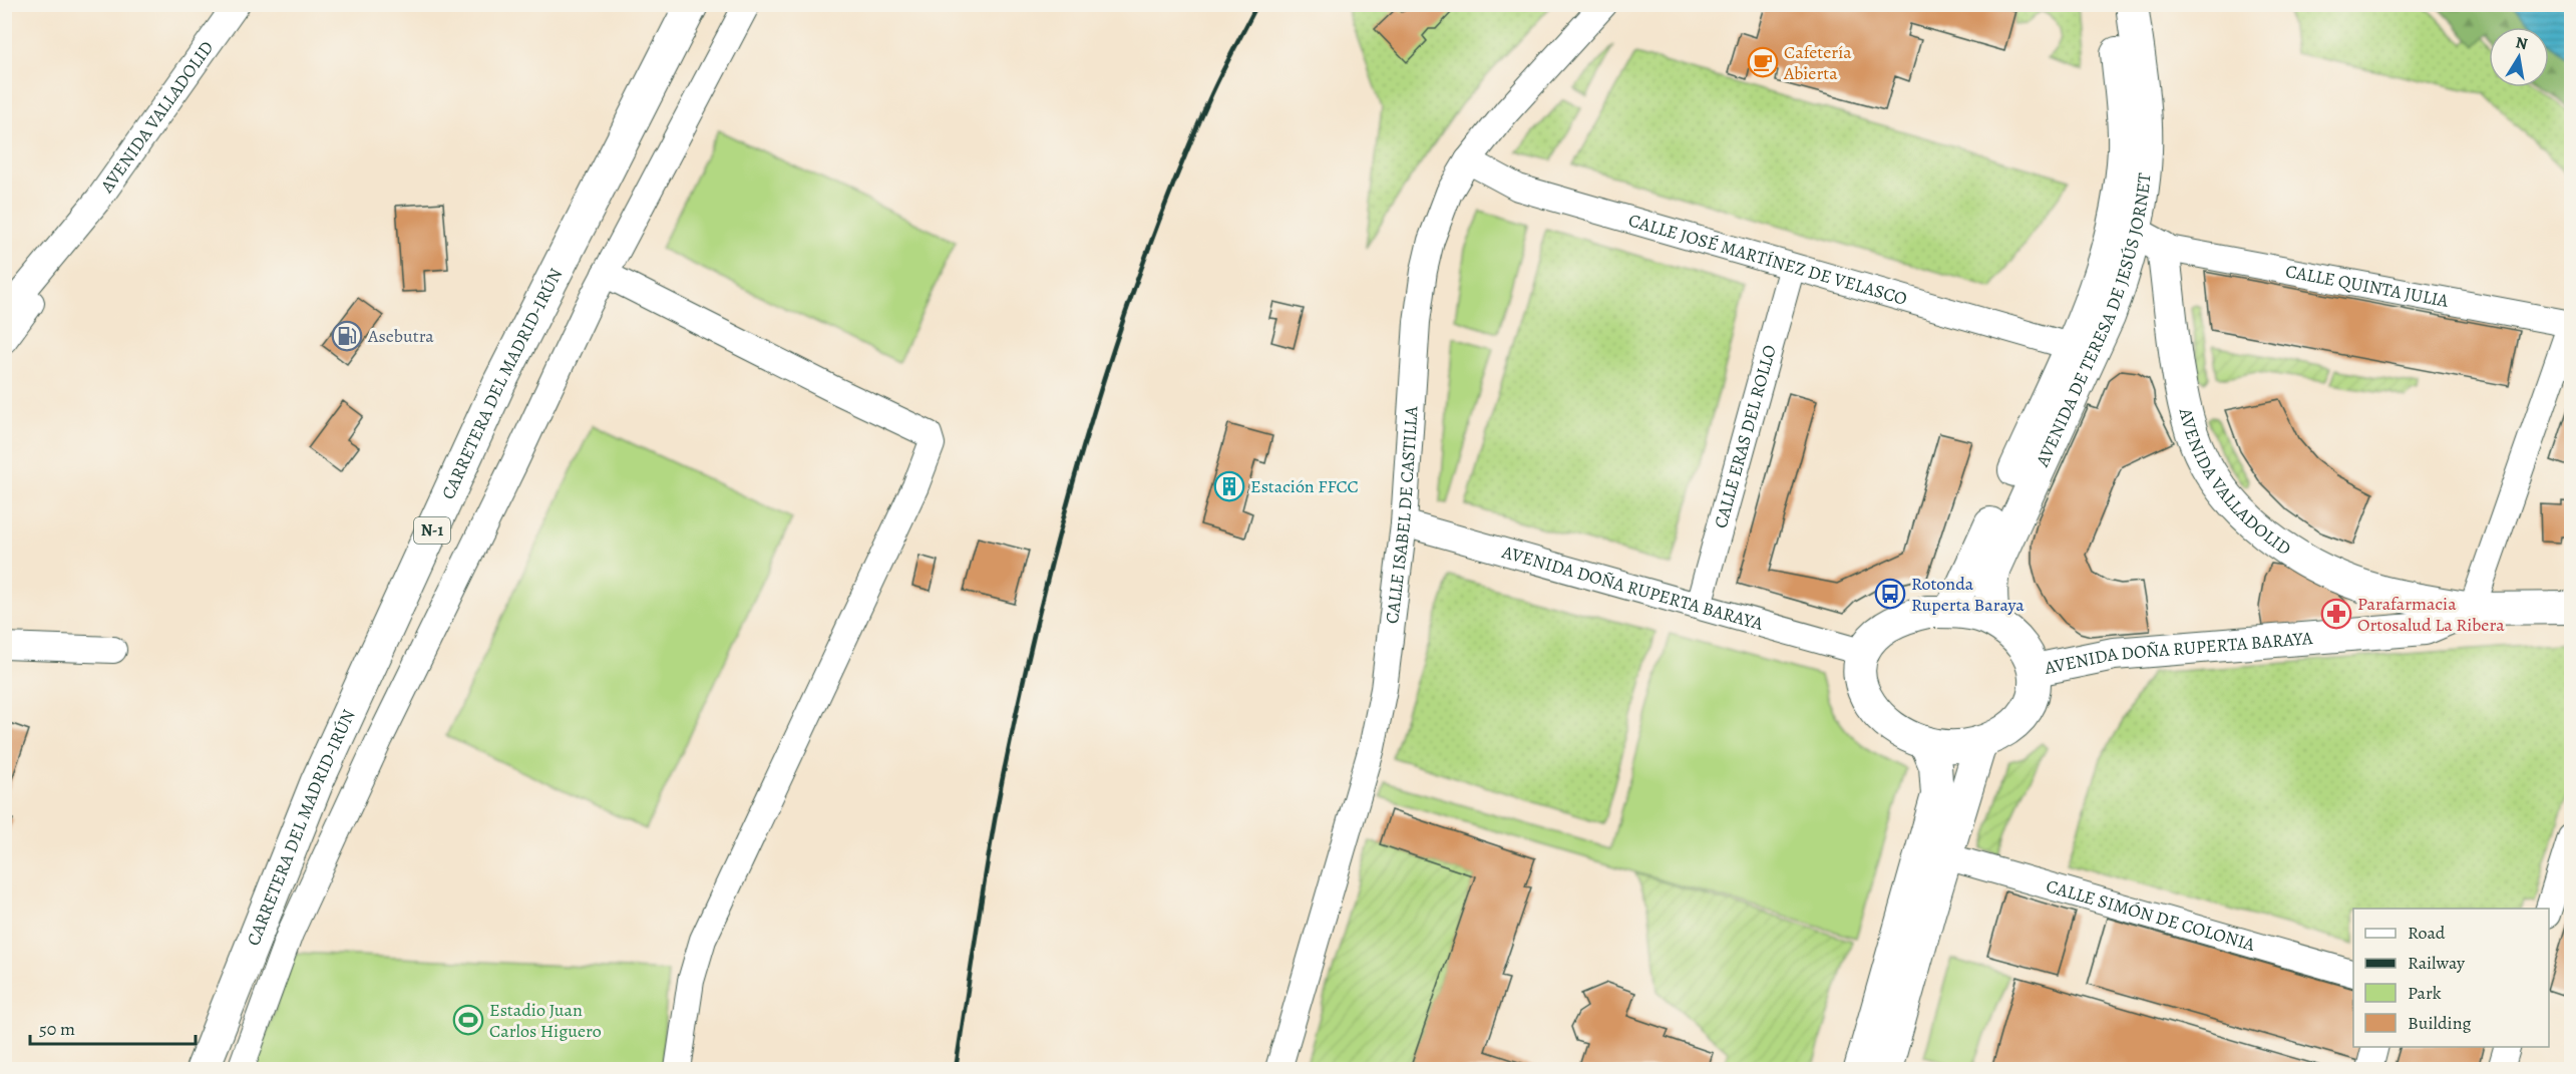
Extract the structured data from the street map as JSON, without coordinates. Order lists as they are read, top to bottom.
{
  "streets": {
    "highway": ["CARRETERA DEL MADRID-IRÚN", "N-1"],
    "street": [
      "AVENIDA VALLADOLID",
      "CALLE JOSÉ MARTÍNEZ DE VELASCO",
      "CALLE QUINTA JULIA",
      "AVENIDA DE TERESA DE JESÚS JORNET",
      "CALLE ERAS DEL ROLLO",
      "CALLE ISABEL DE CASTILLA",
      "AVENIDA DOÑA RUPERTA BARAYA",
      "CALLE SIMÓN DE COLONIA"
    ]
  },
  "crossings": [
    ["AVENIDA VALLADOLID", "CALLE QUINTA JULIA"],
    ["AVENIDA VALLADOLID", "AVENIDA DOÑA RUPERTA BARAYA"],
    ["CALLE JOSÉ MARTÍNEZ DE VELASCO", "AVENIDA DE TERESA DE JESÚS JORNET"],
    ["CALLE JOSÉ MARTÍNEZ DE VELASCO", "CALLE ERAS DEL ROLLO"],
    ["CALLE JOSÉ MARTÍNEZ DE VELASCO", "CALLE ISABEL DE CASTILLA"],
    ["AVENIDA DE TERESA DE JESÚS JORNET", "AVENIDA DOÑA RUPERTA BARAYA"],
    ["CALLE ERAS DEL ROLLO", "AVENIDA DOÑA RUPERTA BARAYA"],
    ["CALLE ISABEL DE CASTILLA", "AVENIDA DOÑA RUPERTA BARAYA"]
  ],
  "places": {
    "cafe": ["Cafetería Abierta"],
    "fuel station": ["Asebutra"],
    "building": ["Estación FFCC"],
    "bus stop": ["Rotonda Ruperta Baraya"],
    "pharmacy": ["Parafarmacia Ortosalud La Ribera"],
    "sports": ["Estadio Juan Carlos Higuero"]
  },
  "legend": [
    "Road",
    "Railway",
    "Park",
    "Building"
  ],
  "scale_bar": "50 m",
  "north": "top"
}
